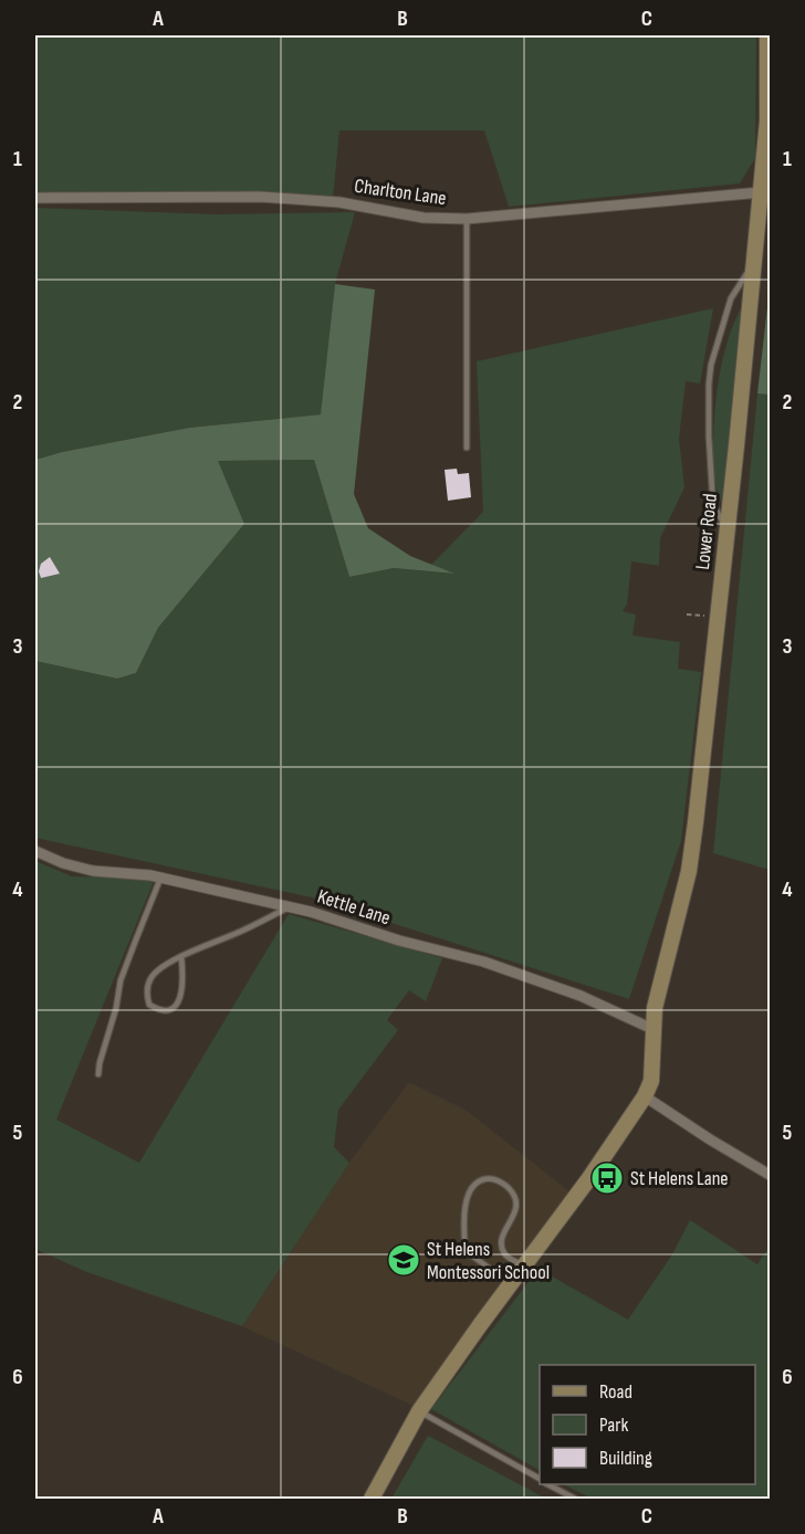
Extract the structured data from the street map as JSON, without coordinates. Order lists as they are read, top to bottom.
{
  "streets": {
    "main road": ["Lower Road"],
    "street": ["Charlton Lane", "Kettle Lane"]
  },
  "crossings": [
    ["Charlton Lane", "Lower Road"],
    ["Lower Road", "Kettle Lane"]
  ],
  "places": {
    "bus stop": ["St Helens Lane"],
    "school or university": ["St Helens Montessori School"]
  },
  "legend": ["Road", "Park", "Building"],
  "grid": {
    "columns": ["A", "B", "C"],
    "rows": [
      "1",
      "2",
      "3",
      "4",
      "5",
      "6"
    ]
  }
}
